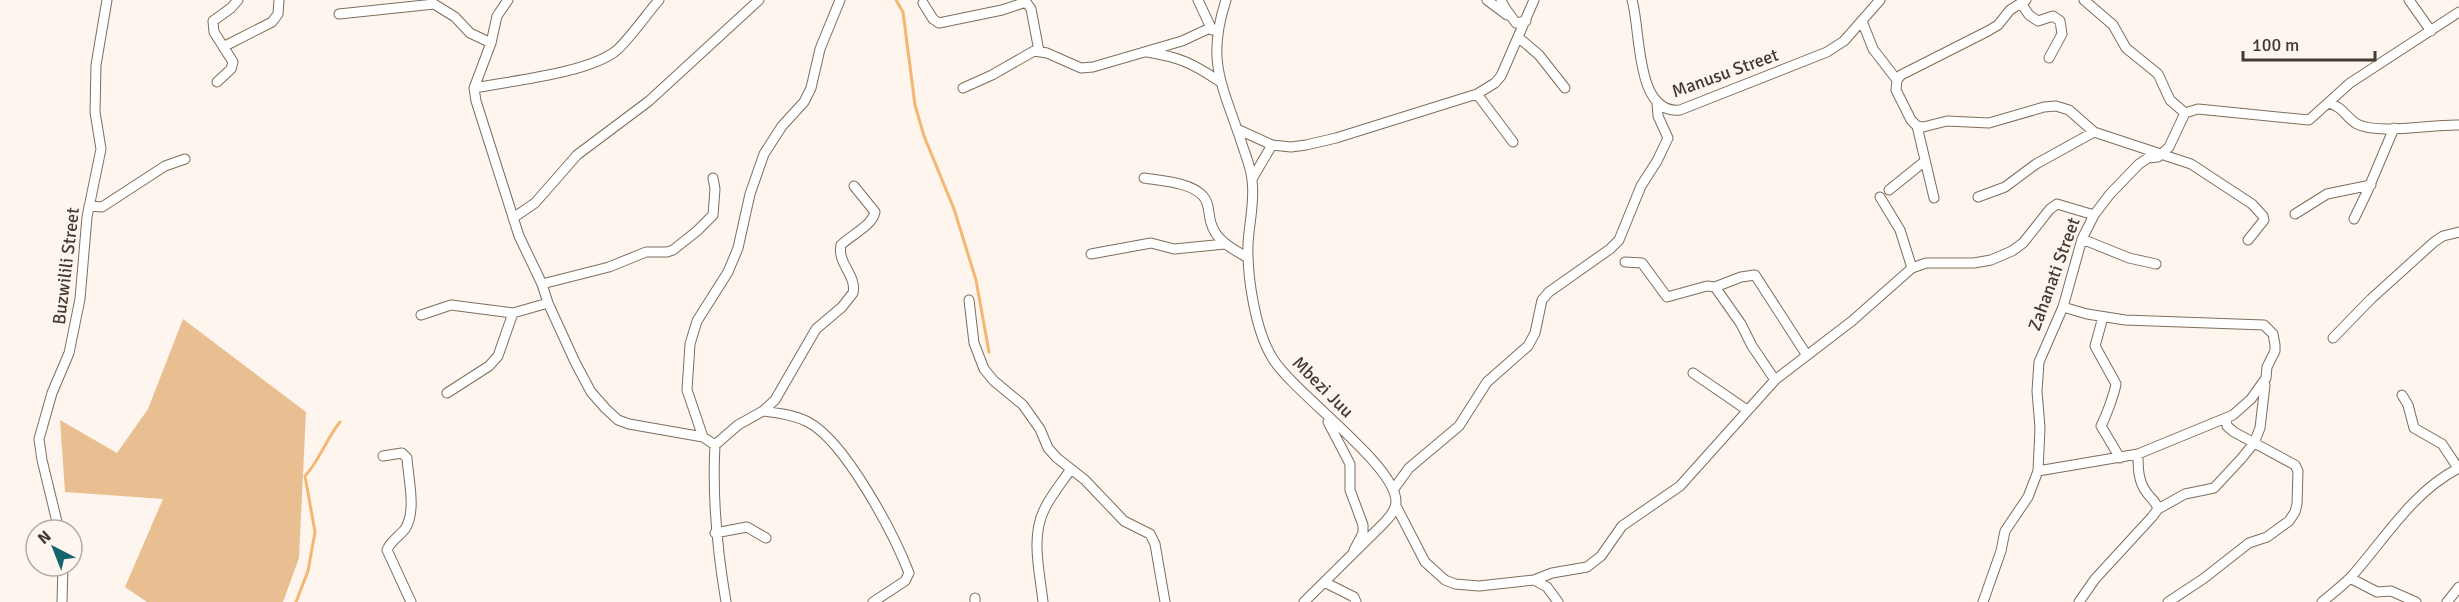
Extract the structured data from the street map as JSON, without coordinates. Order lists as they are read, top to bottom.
{
  "streets": {
    "street": [
      "Manusu Street",
      "Buzwilili Street",
      "Zahanati Street",
      "Mbezi Juu"
    ]
  },
  "scale_bar": "100 m",
  "north": "top left"
}
